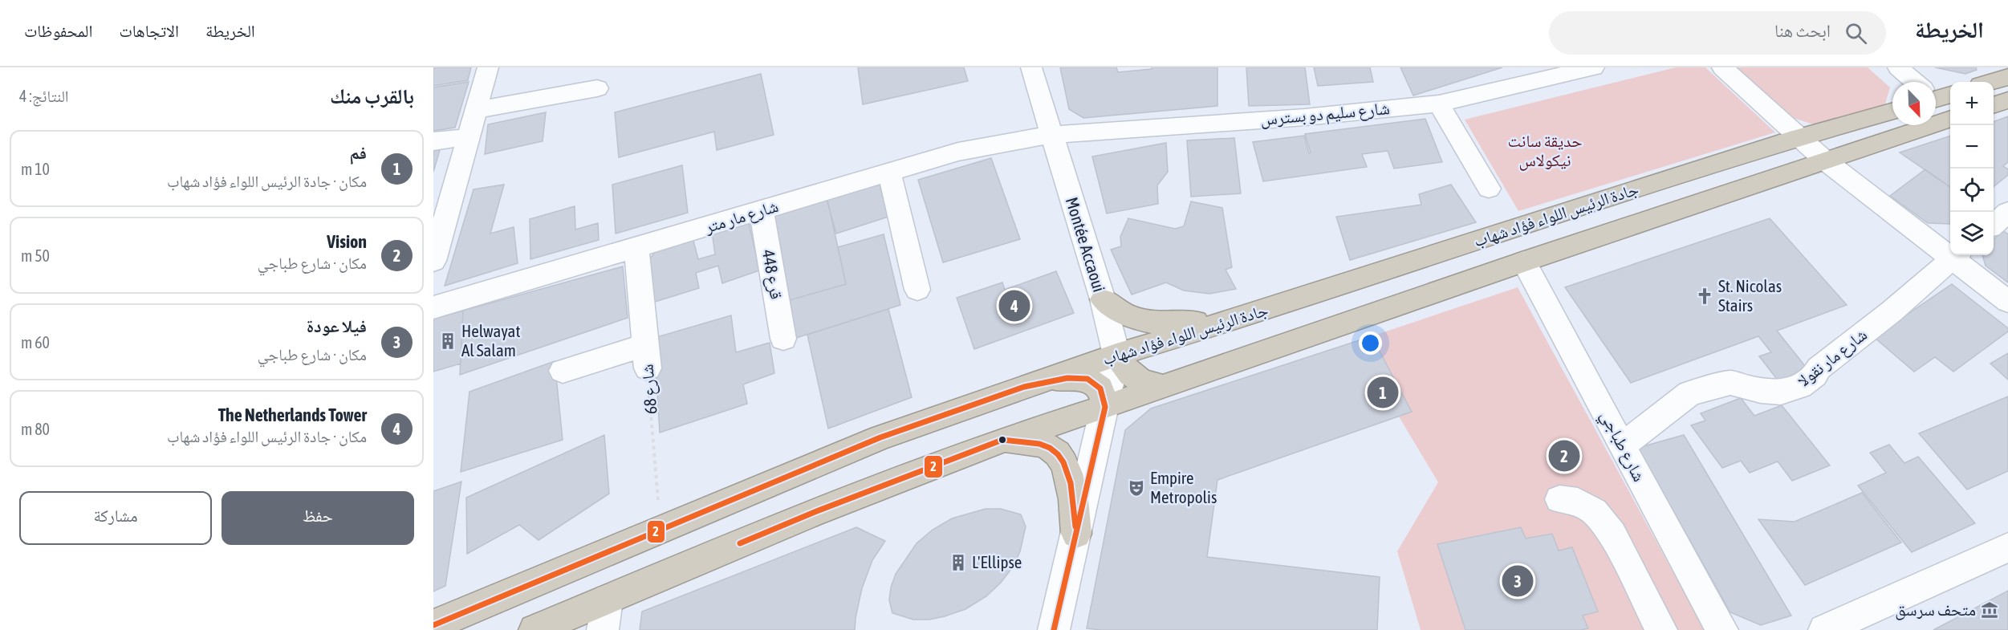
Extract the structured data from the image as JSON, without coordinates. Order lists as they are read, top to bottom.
{
  "streets": {
    "highway": ["جادة الرئيس اللواء فؤاد شهاب"],
    "street": [
      "شارع سليم دو بسترس",
      "شارع مار متر",
      "Montée Accaoui",
      "قرع 448",
      "شارع مار نقولا",
      "شارع 68",
      "شارع طباجي"
    ]
  },
  "crossings": [
    ["شارع سليم دو بسترس", "شارع مار متر"],
    ["شارع سليم دو بسترس", "Montée Accaoui"],
    ["جادة الرئيس اللواء فؤاد شهاب", "Montée Accaoui"],
    ["جادة الرئيس اللواء فؤاد شهاب", "شارع 68"],
    ["جادة الرئيس اللواء فؤاد شهاب", "شارع طباجي"],
    ["شارع مار متر", "Montée Accaoui"],
    ["شارع مار متر", "قرع 448"],
    ["شارع مار متر", "شارع 68"],
    ["شارع مار نقولا", "شارع طباجي"]
  ],
  "parks": ["حديقة سانت نيكولاس"],
  "places": {
    "church": ["St. Nicolas Stairs"],
    "building": ["Helwayat Al Salam", "L'Ellipse"],
    "theatre": ["Empire Metropolis"],
    "museum": ["متحف سرسق"]
  },
  "lines": ["transit line 2"],
  "north": "bottom right",
  "page": {
    "header": "الخريطة",
    "search": "ابحث هنا",
    "nav": ["الخريطة", "الاتجاهات", "المحفوظات"],
    "heading": ["بالقرب منك", "النتائج: 4"],
    "map_buttons": ["+", "−"],
    "list": [
      {
        "mark": "1",
        "name": "فم",
        "note": "مكان · جادة الرئيس اللواء فؤاد شهاب",
        "value": "10 m"
      },
      {
        "mark": "2",
        "name": "Vision",
        "note": "مكان · شارع طباجي",
        "value": "50 m"
      },
      {
        "mark": "3",
        "name": "فيلا عودة",
        "note": "مكان · شارع طباجي",
        "value": "60 m"
      },
      {
        "mark": "4",
        "name": "The Netherlands Tower",
        "note": "مكان · جادة الرئيس اللواء فؤاد شهاب",
        "value": "80 m"
      }
    ],
    "pins": [
      "4",
      "1",
      "2",
      "3"
    ],
    "buttons": ["حفظ", "مشاركة"]
  }
}
